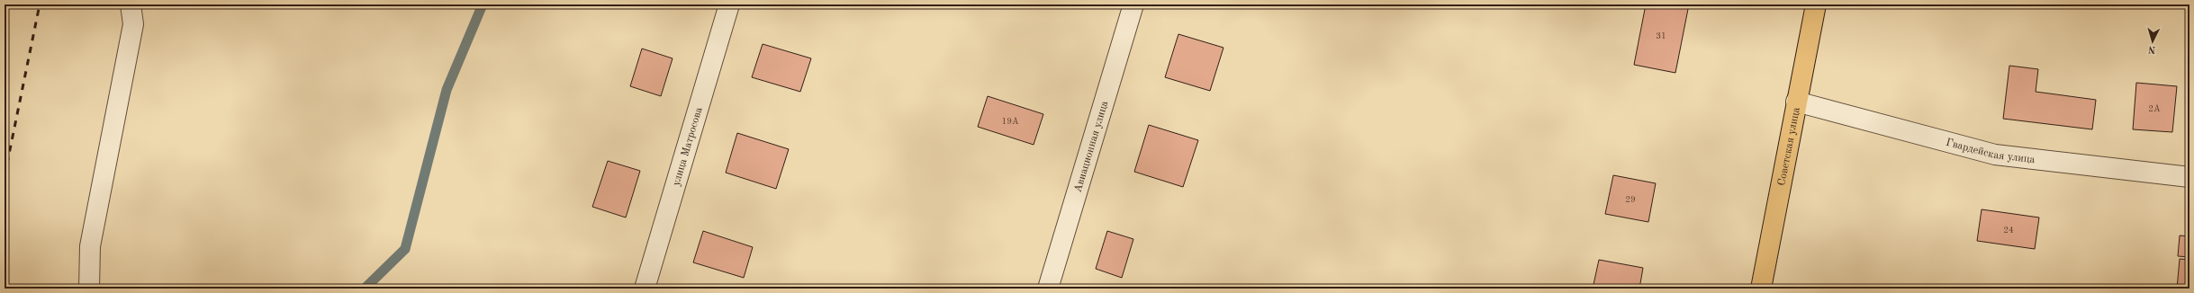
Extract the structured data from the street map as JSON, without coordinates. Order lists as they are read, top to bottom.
{
  "streets": {
    "main road": ["Советская улица"],
    "street": ["улица Матросова", "Авиационная улица", "Гвардейская улица"]
  },
  "crossings": [
    ["Советская улица", "Гвардейская улица"]
  ],
  "house_numbers": [
    "31",
    "2А",
    "19А",
    "29",
    "24"
  ],
  "north": "bottom"
}
